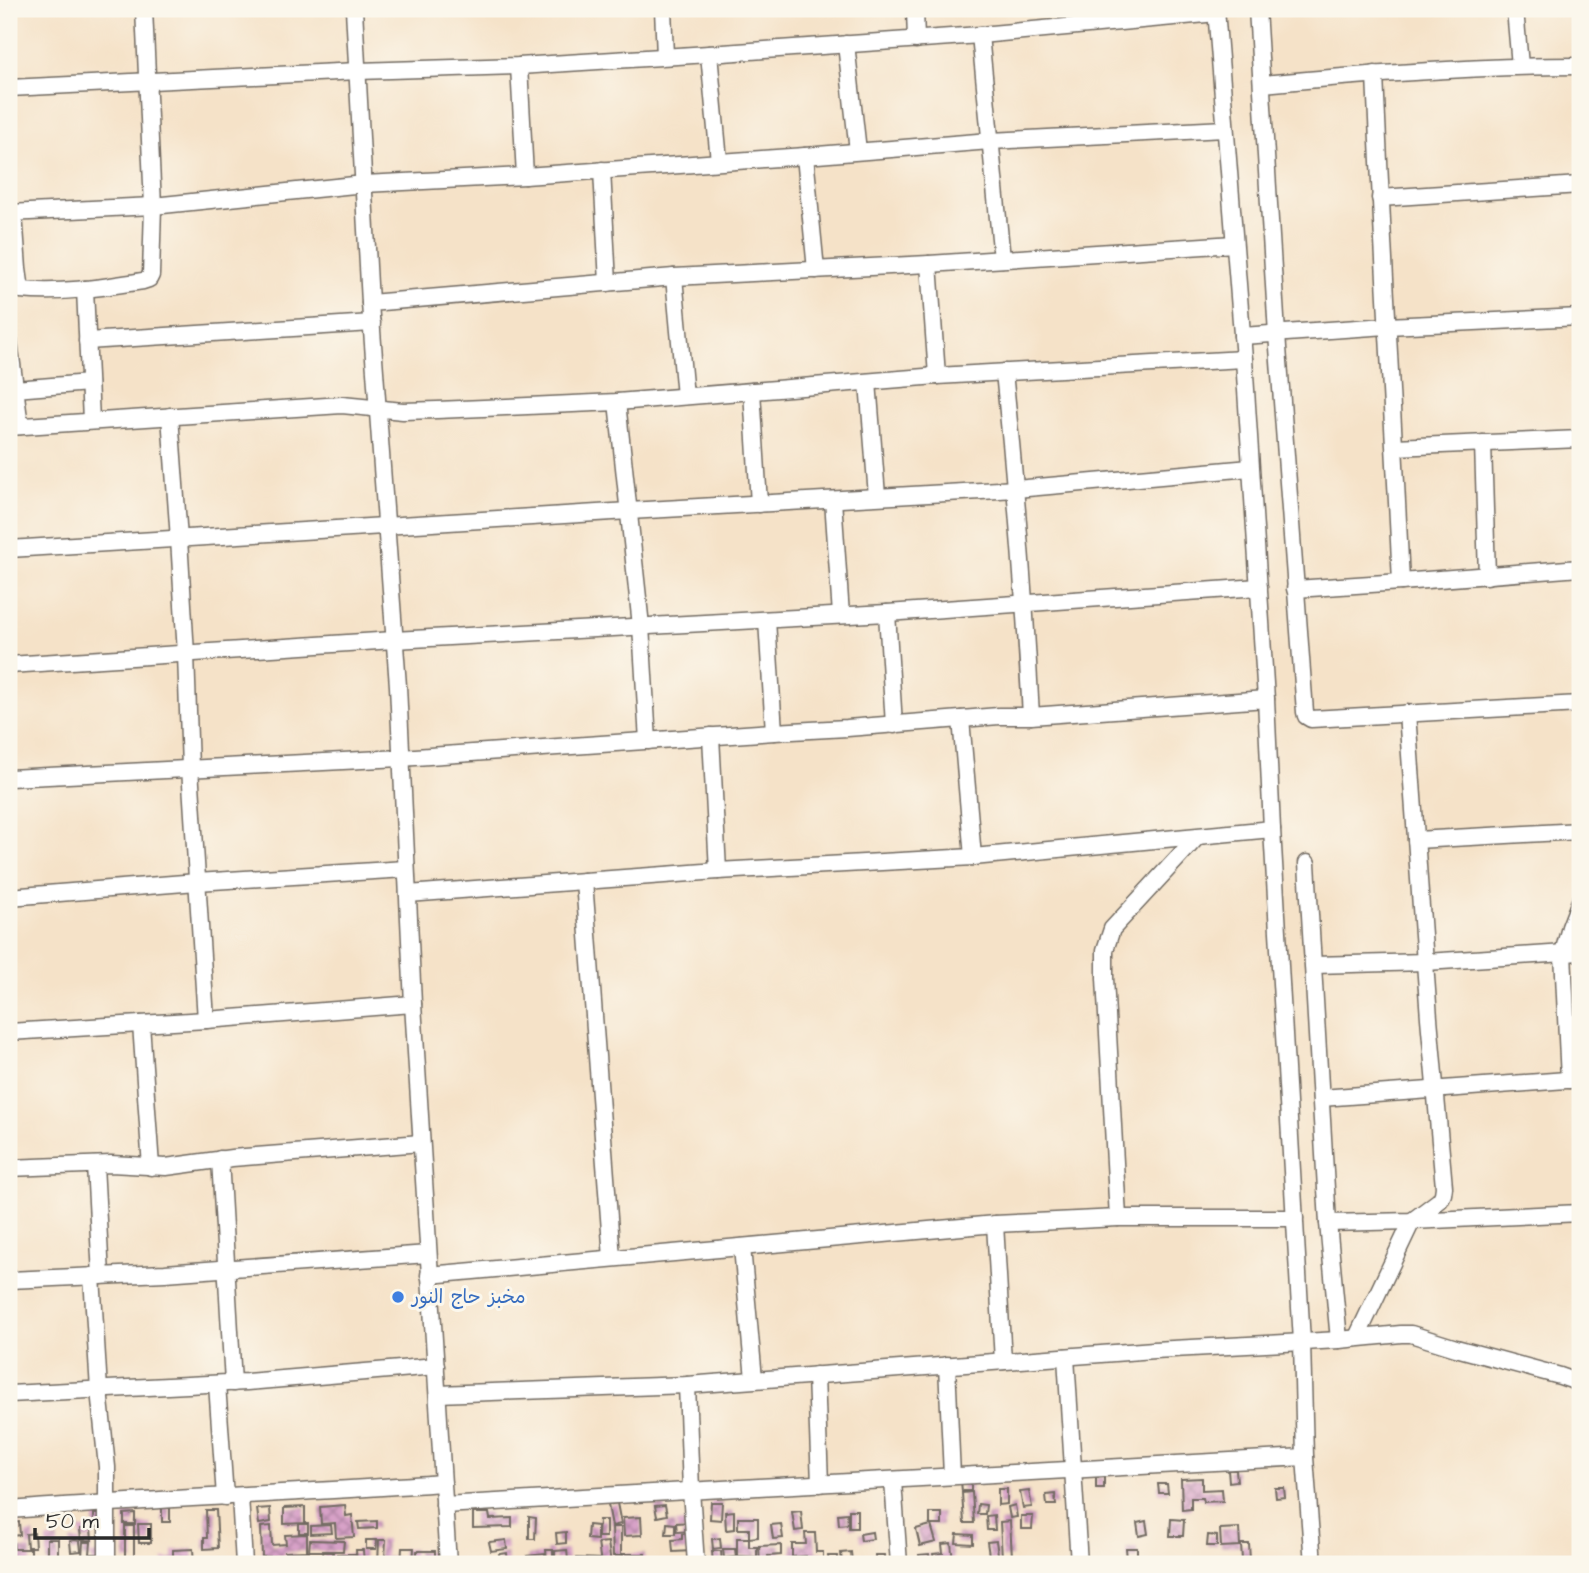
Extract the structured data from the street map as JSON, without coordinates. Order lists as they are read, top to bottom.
{
  "places": ["مخبز حاج النور"],
  "scale_bar": "50 m"
}
